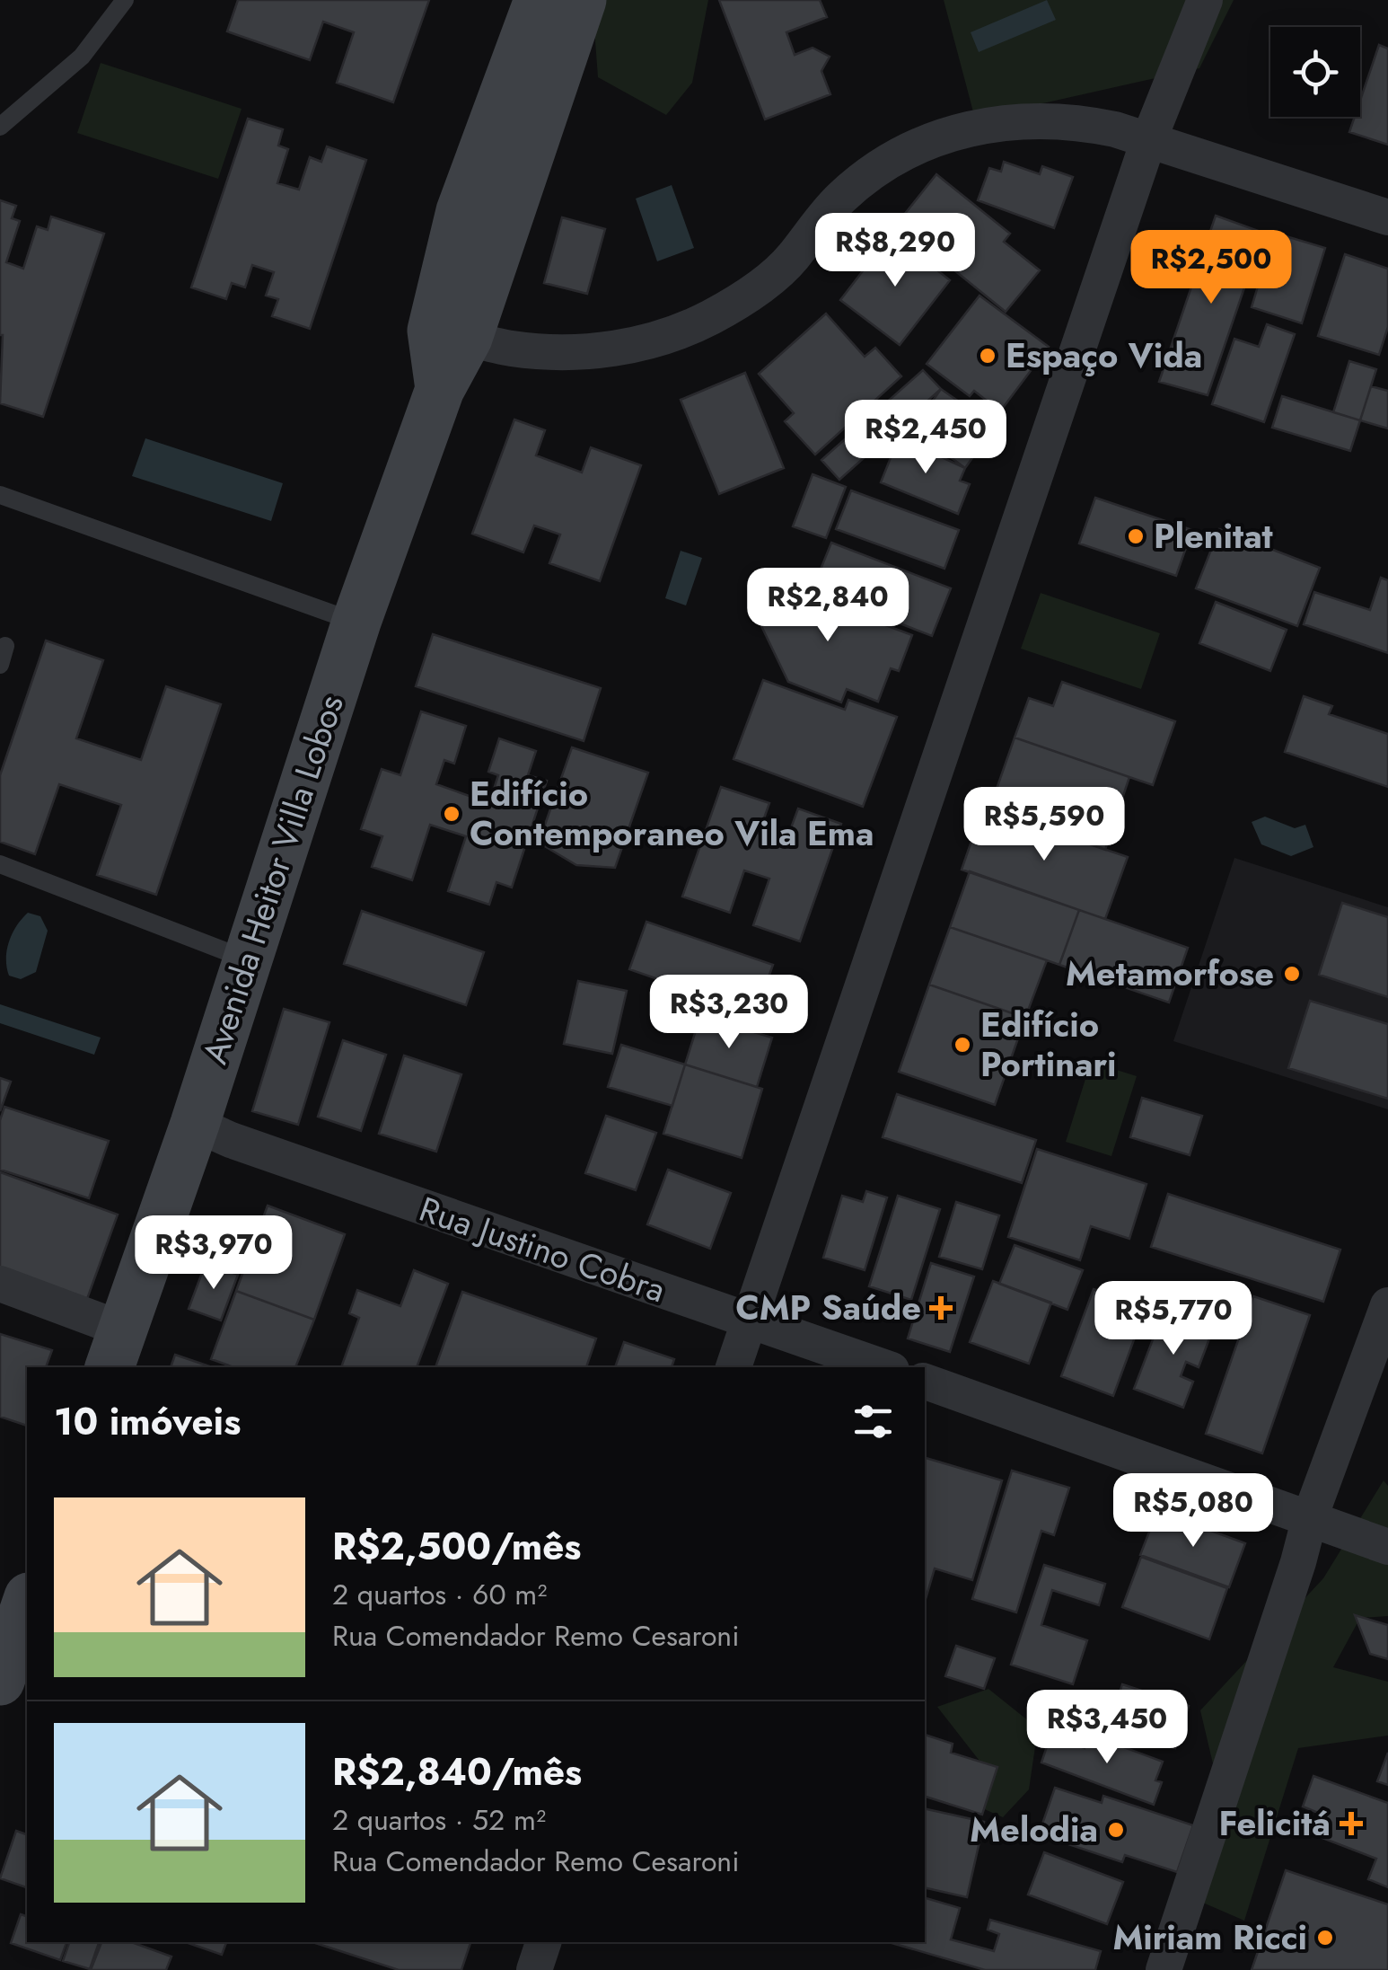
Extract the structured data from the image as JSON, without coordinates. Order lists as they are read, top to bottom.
{
  "streets": {
    "street": ["Avenida Heitor Villa Lobos", "Rua Justino Cobra"]
  },
  "crossings": [
    ["Avenida Heitor Villa Lobos", "Rua Justino Cobra"]
  ],
  "places": {
    "other": [
      "Espaço Vida",
      "Plenitat",
      "Edifício Contemporaneo Vila Ema",
      "Metamorfose",
      "Edifício Portinari",
      "Melodia",
      "Miriam Ricci"
    ],
    "health": ["CMP Saúde", "Felicitá"]
  },
  "page": {
    "price": [
      "R$8,290",
      "R$2,500",
      "R$2,450",
      "R$2,840",
      "R$5,590",
      "R$3,230",
      "R$3,970",
      "R$5,770",
      "R$5,080",
      "R$3,450"
    ],
    "heading": "10 imóveis",
    "list": [
      {
        "name": "R$2,500/mês",
        "note": "2 quartos · 60 m² · Rua Comendador Remo Cesaroni"
      },
      {
        "name": "R$2,840/mês",
        "note": "2 quartos · 52 m² · Rua Comendador Remo Cesaroni"
      }
    ]
  }
}
